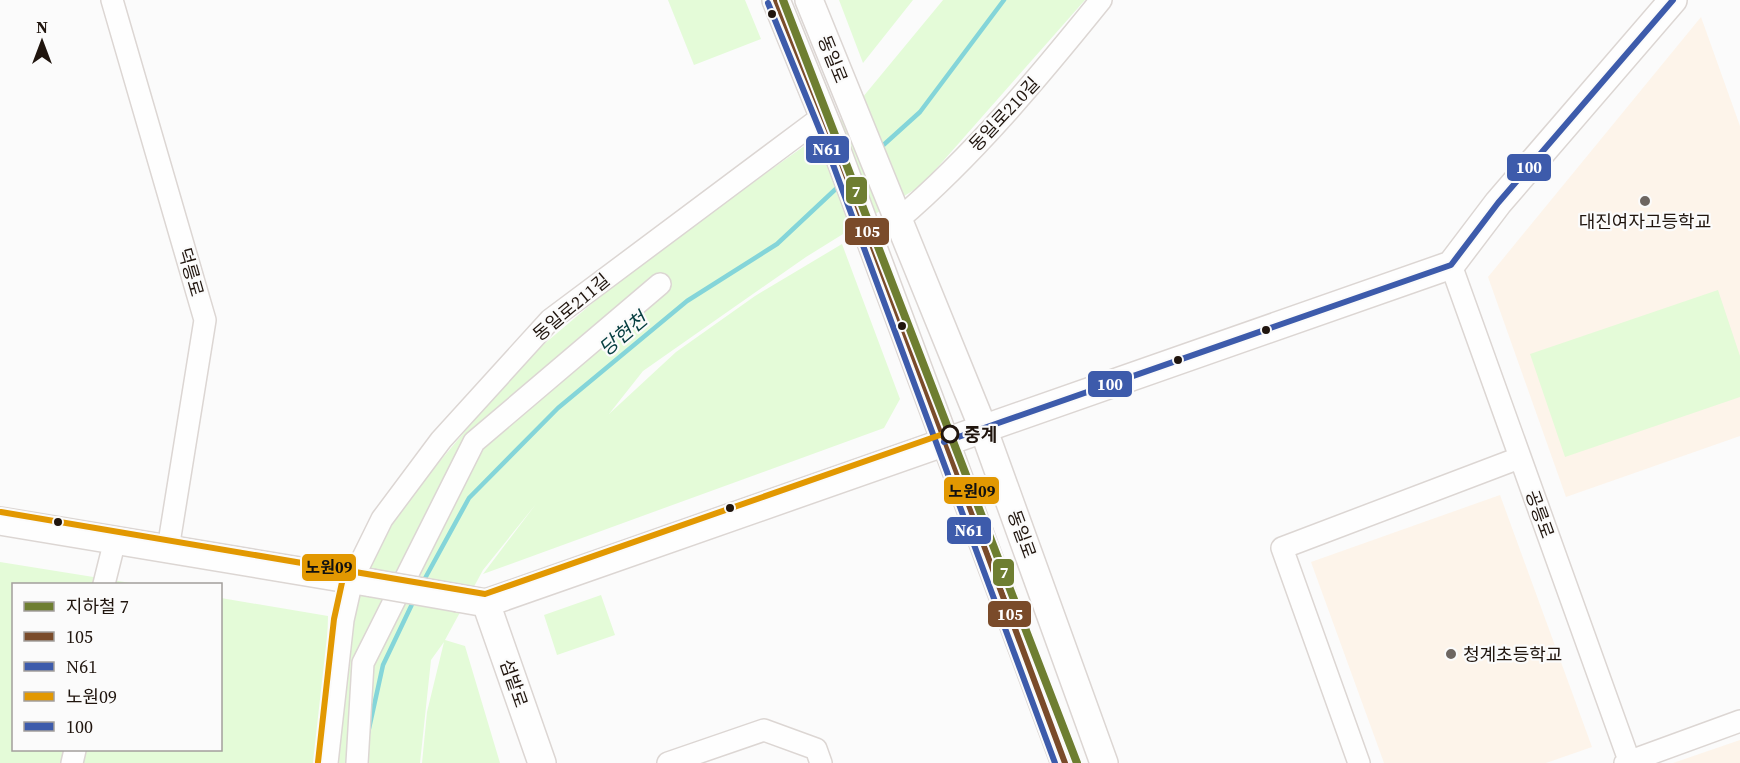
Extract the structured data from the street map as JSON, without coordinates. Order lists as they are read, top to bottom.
{
  "streets": {
    "main road": ["동일로", "섬밭로"],
    "street": [
      "동일로210길",
      "덕릉로",
      "동일로211길",
      "공릉로"
    ]
  },
  "crossings": [
    ["동일로", "동일로210길"],
    ["동일로", "동일로211길"]
  ],
  "water": ["당현천"],
  "places": ["대진여자고등학교", "중계", "청계초등학교"],
  "lines": [
    "metro line 7",
    "transit line 105",
    "transit line 100",
    "transit line N61",
    "transit line 노원09"
  ],
  "legend": [
    "지하철 7",
    "105",
    "N61",
    "노원09",
    "100"
  ],
  "north": "top"
}
